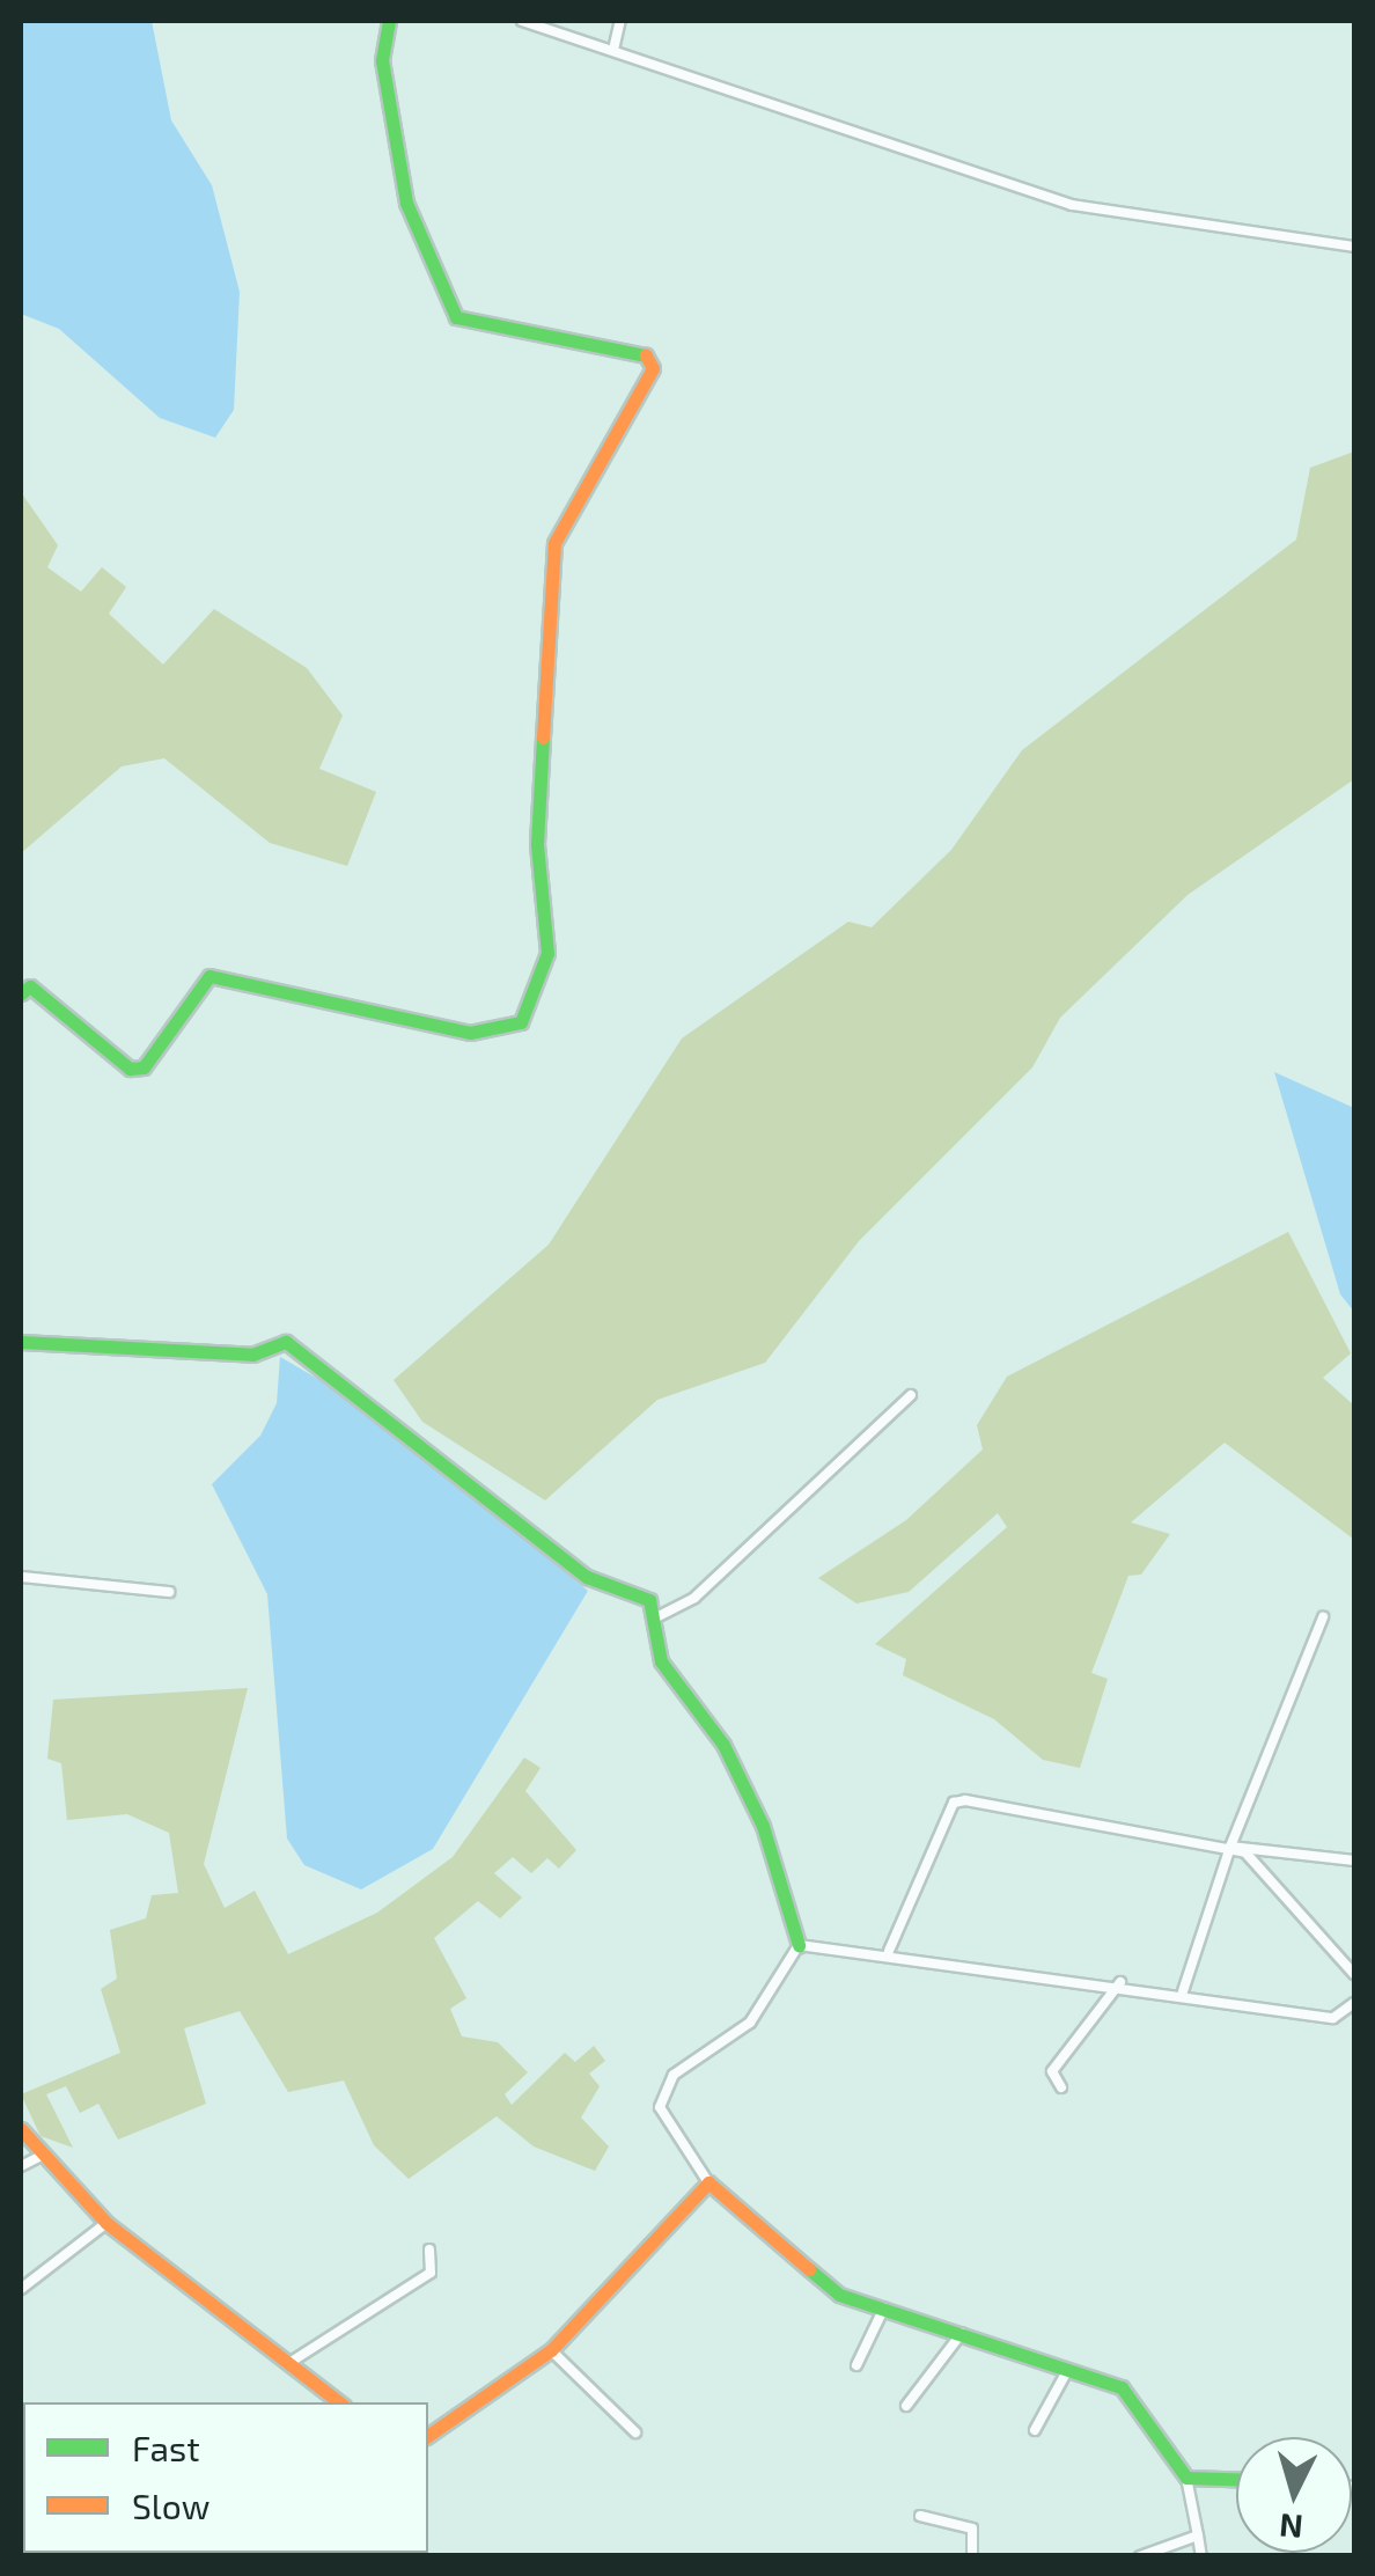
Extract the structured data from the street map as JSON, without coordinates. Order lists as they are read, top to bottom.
{
  "legend": ["Fast", "Slow"],
  "north": "bottom"
}
